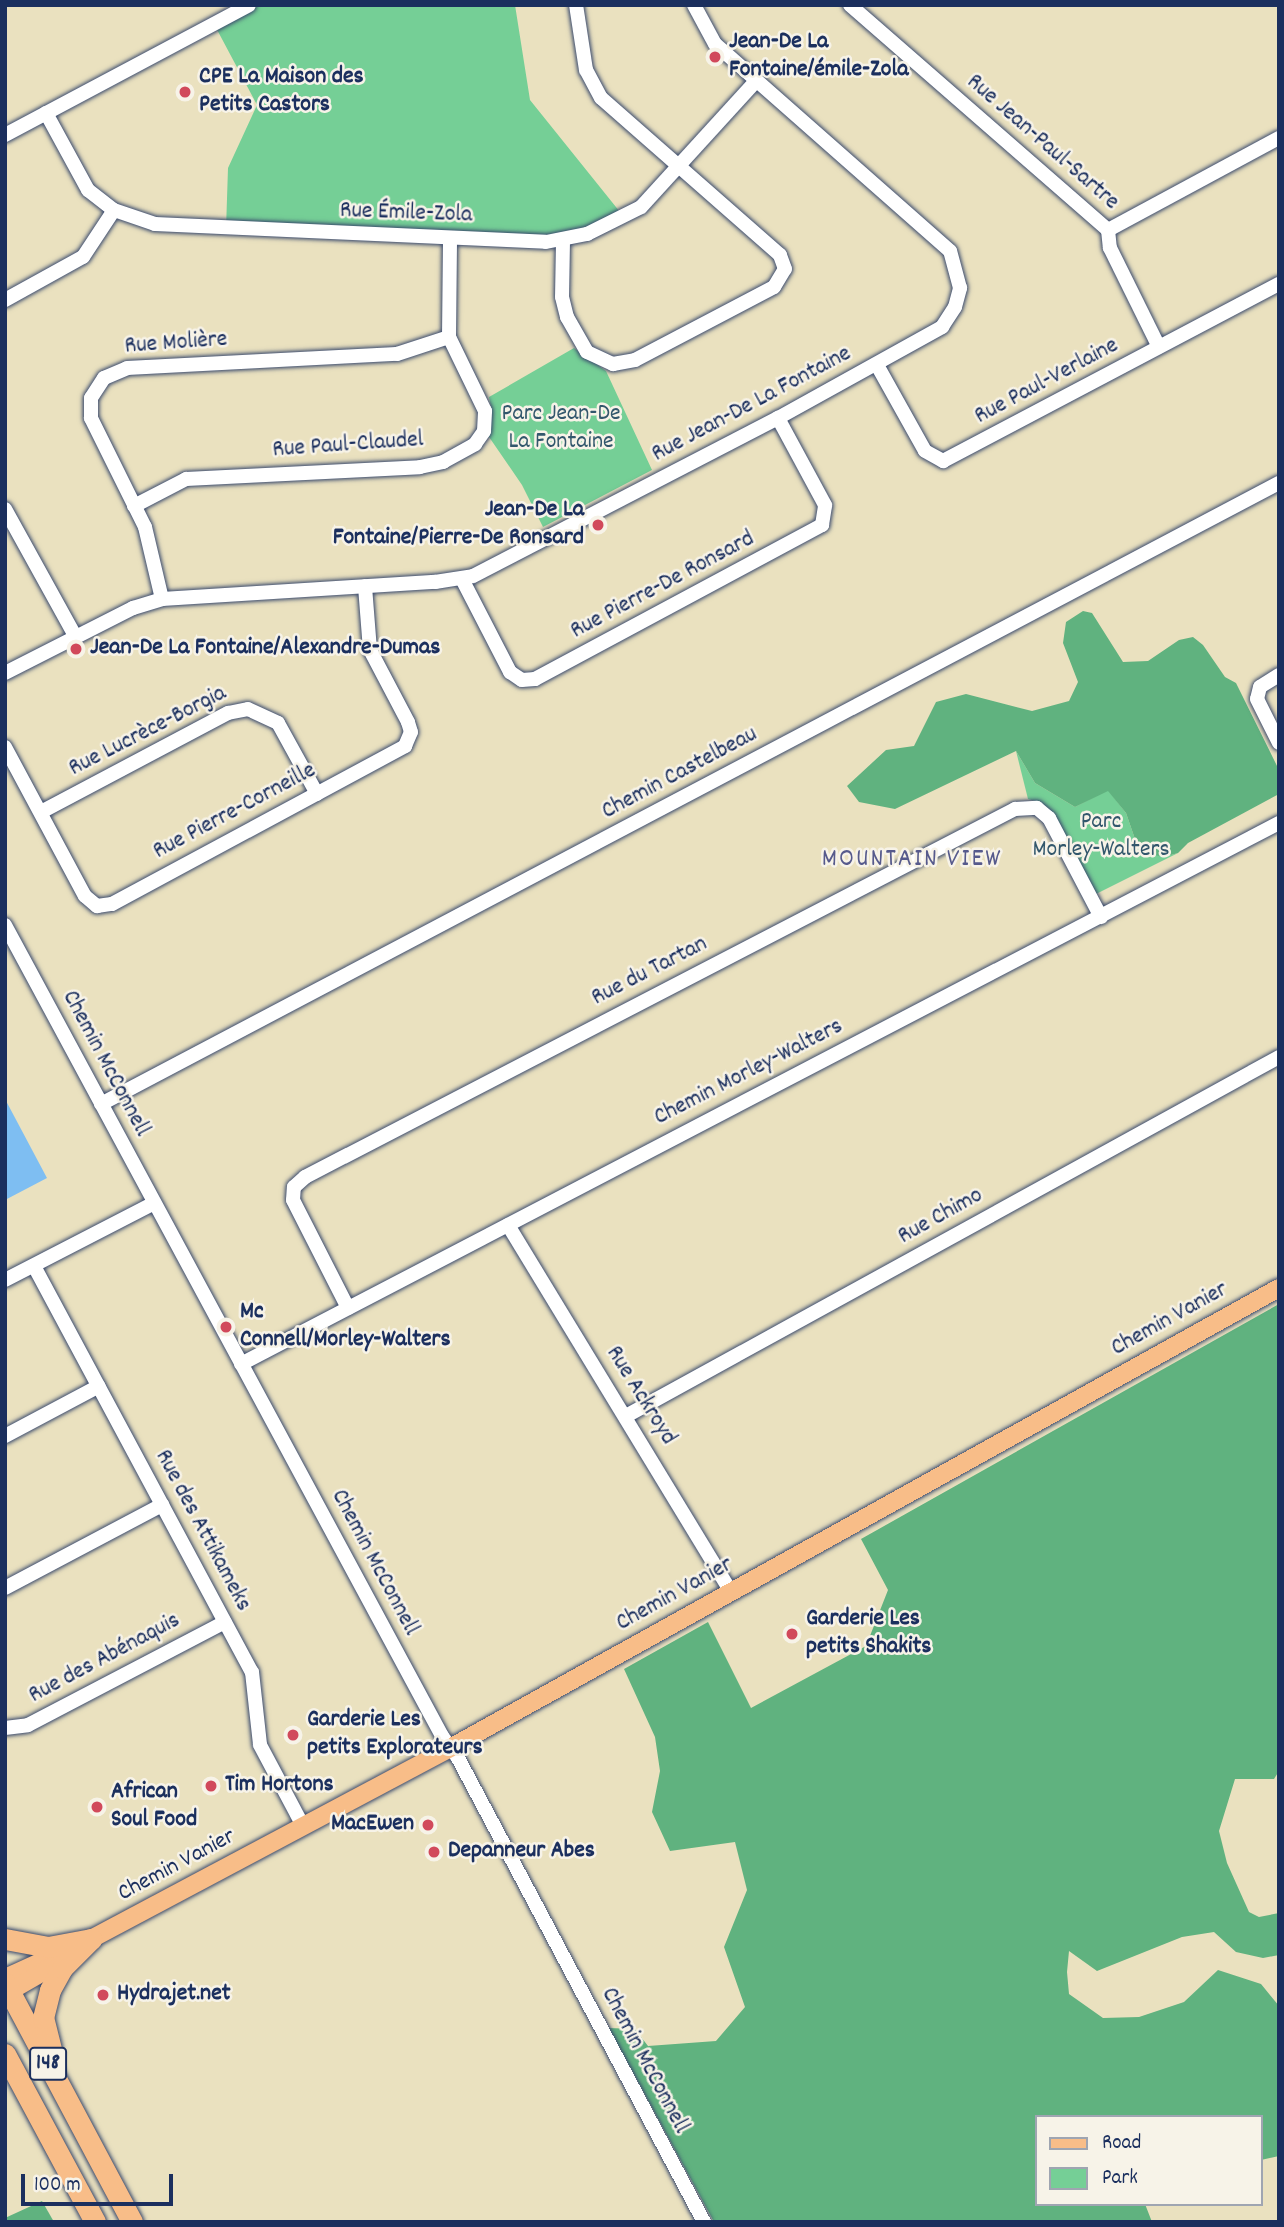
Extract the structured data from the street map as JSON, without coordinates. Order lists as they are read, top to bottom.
{
  "streets": {
    "highway": ["148"],
    "main road": ["Chemin Vanier"],
    "street": [
      "Rue Jean-Paul-Sartre",
      "Rue Émile-Zola",
      "Rue Molière",
      "Rue Paul-Verlaine",
      "Rue Jean-De La Fontaine",
      "Rue Paul-Claudel",
      "Rue Pierre-De Ronsard",
      "Rue Lucrèce-Borgia",
      "Chemin Castelbeau",
      "Rue Pierre-Corneille",
      "Rue du Tartan",
      "Chemin McConnell",
      "Chemin Morley-Walters",
      "Rue Chimo",
      "Rue Ackroyd",
      "Rue des Attikameks",
      "Rue des Abénaquis"
    ]
  },
  "crossings": [
    ["Rue Jean-Paul-Sartre", "Rue Paul-Verlaine"],
    ["Rue Émile-Zola", "Rue Jean-De La Fontaine"],
    ["Rue Émile-Zola", "Rue Paul-Claudel"],
    ["Rue Molière", "Rue Jean-De La Fontaine"],
    ["Rue Molière", "Rue Paul-Claudel"],
    ["Rue Paul-Verlaine", "Rue Jean-De La Fontaine"],
    ["Rue Jean-De La Fontaine", "Rue Pierre-De Ronsard"],
    ["Rue Jean-De La Fontaine", "Rue Pierre-Corneille"],
    ["Rue Lucrèce-Borgia", "Rue Pierre-Corneille"],
    ["Chemin Castelbeau", "Chemin McConnell"],
    ["Rue du Tartan", "Chemin Morley-Walters"],
    ["Chemin McConnell", "Chemin Morley-Walters"],
    ["Chemin McConnell", "Chemin Vanier"],
    ["Chemin Morley-Walters", "Rue Ackroyd"],
    ["Rue Chimo", "Rue Ackroyd"],
    ["Chemin Vanier", "Rue Ackroyd"],
    ["Chemin Vanier", "Rue des Attikameks"],
    ["Chemin Vanier", "148"],
    ["Rue des Attikameks", "Rue des Abénaquis"]
  ],
  "districts": ["MOUNTAIN VIEW"],
  "parks": ["Parc Jean-De La Fontaine", "Parc Morley-Walters"],
  "places": [
    "Jean-De La Fontaine/émile-Zola",
    "CPE La Maison des Petits Castors",
    "Jean-De La Fontaine/Pierre-De Ronsard",
    "Jean-De La Fontaine/Alexandre-Dumas",
    "Mc Connell/Morley-Walters",
    "Garderie Les petits Shakits",
    "Garderie Les petits Explorateurs",
    "Tim Hortons",
    "African Soul Food",
    "MacEwen",
    "Depanneur Abes",
    "Hydrajet.net"
  ],
  "legend": ["Road", "Park"],
  "scale_bar": "100 m"
}
